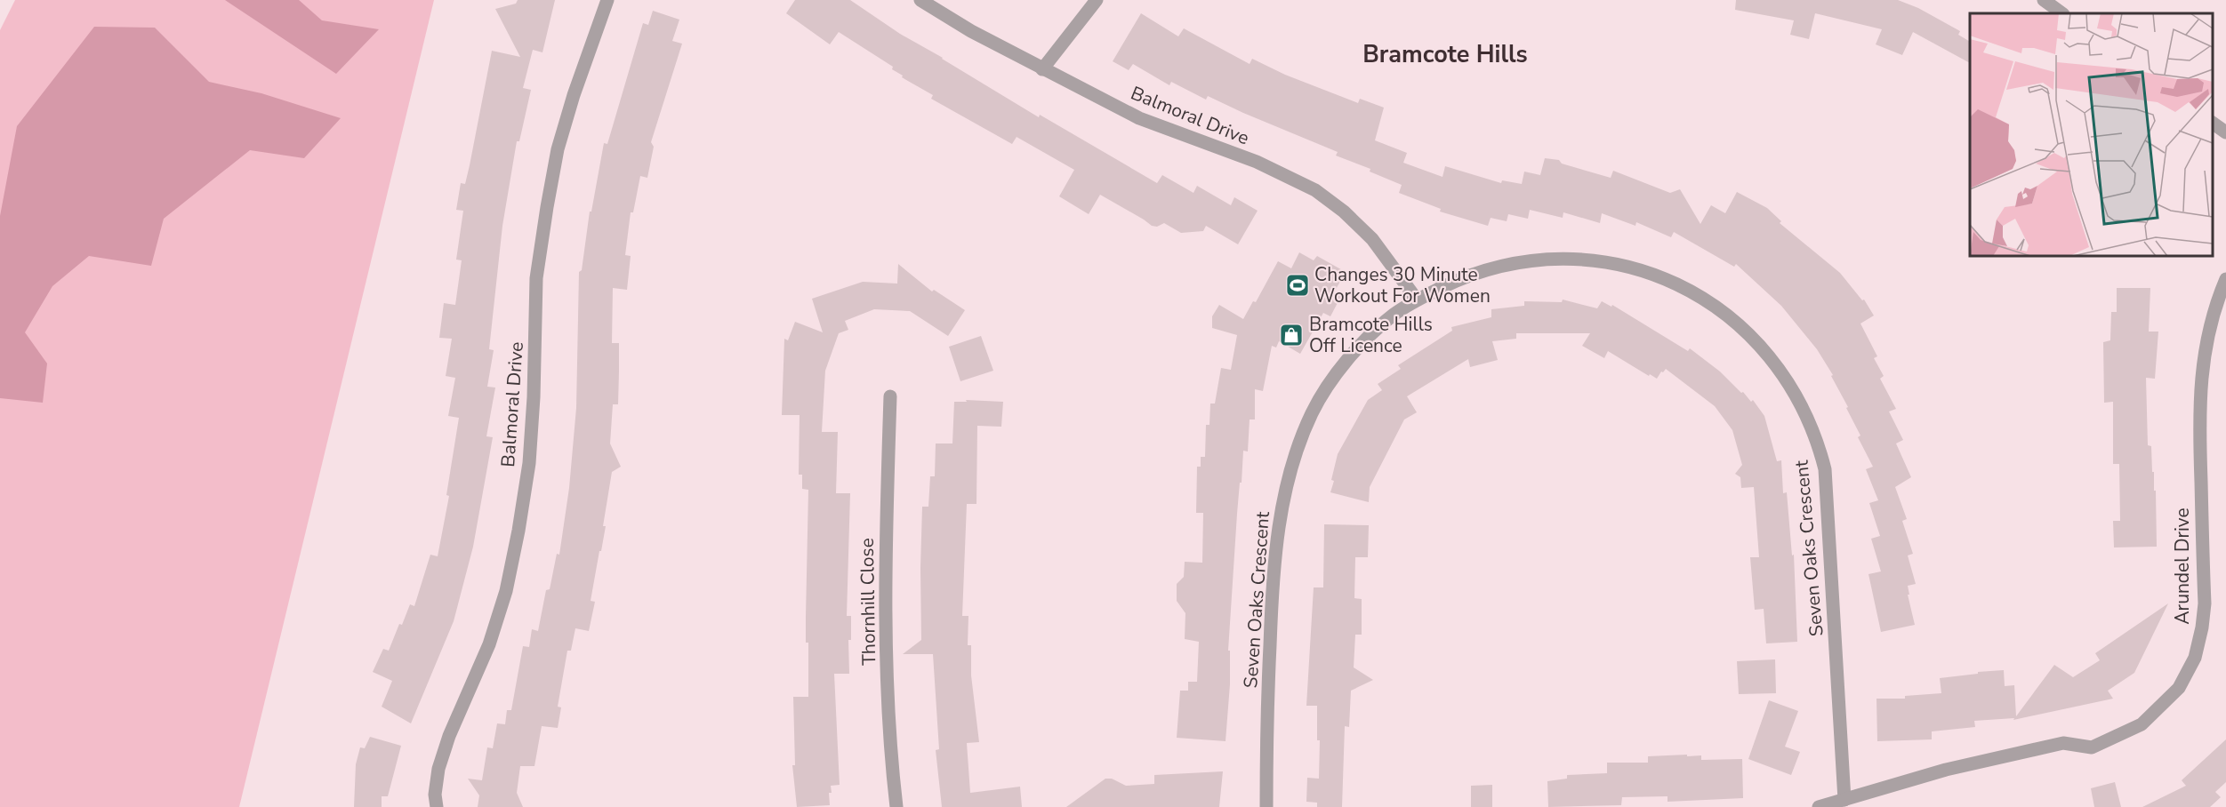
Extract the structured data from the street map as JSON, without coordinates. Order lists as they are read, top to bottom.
{
  "streets": {
    "street": [
      "Balmoral Drive",
      "Seven Oaks Crescent",
      "Arundel Drive",
      "Thornhill Close"
    ]
  },
  "crossings": [
    ["Balmoral Drive", "Seven Oaks Crescent"],
    ["Seven Oaks Crescent", "Arundel Drive"]
  ],
  "districts": ["Bramcote Hills"],
  "places": {
    "sports": ["Changes 30 Minute Workout For Women"],
    "shop": ["Bramcote Hills Off Licence"]
  }
}
